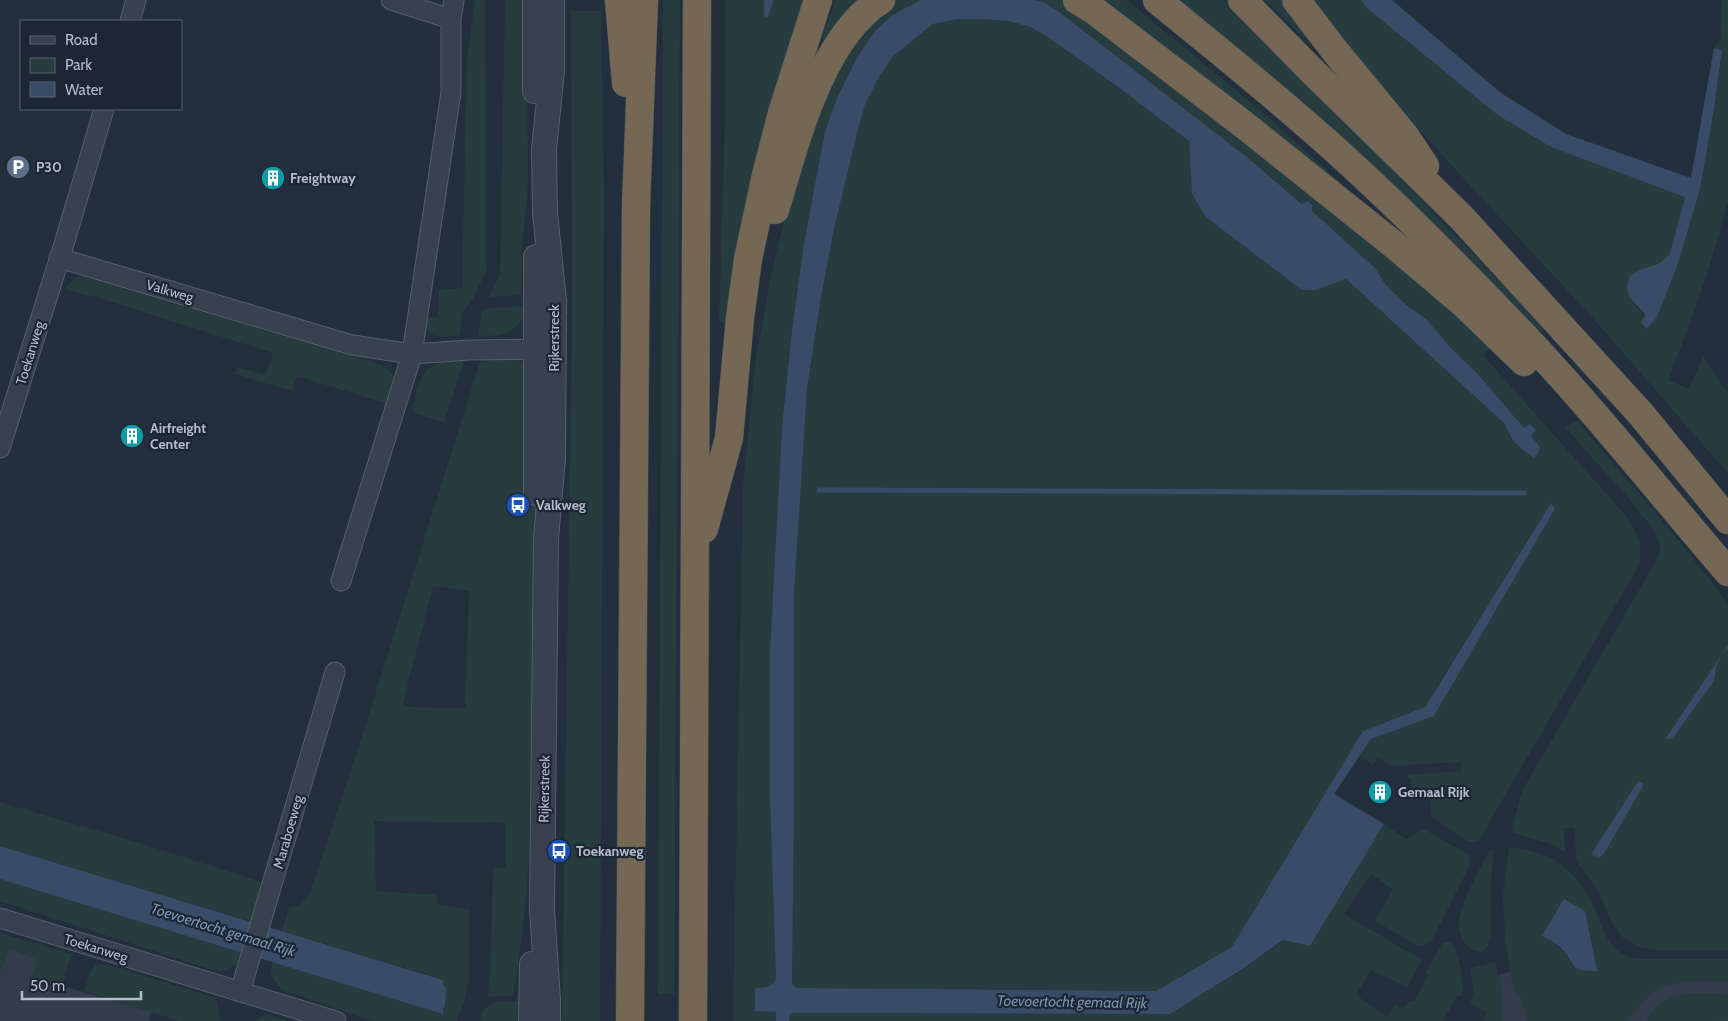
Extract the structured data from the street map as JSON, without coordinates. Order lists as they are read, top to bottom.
{
  "streets": {
    "street": [
      "Valkweg",
      "Rijkerstreek",
      "Toekanweg",
      "Maraboeweg"
    ]
  },
  "crossings": [
    ["Valkweg", "Rijkerstreek"],
    ["Valkweg", "Toekanweg"],
    ["Toekanweg", "Maraboeweg"]
  ],
  "water": ["Toevoertocht gemaal Rijk"],
  "places": {
    "parking": ["P30"],
    "building": ["Freightway", "Airfreight Center", "Gemaal Rijk"],
    "bus stop": ["Valkweg", "Toekanweg"]
  },
  "legend": ["Road", "Park", "Water"],
  "scale_bar": "50 m"
}
